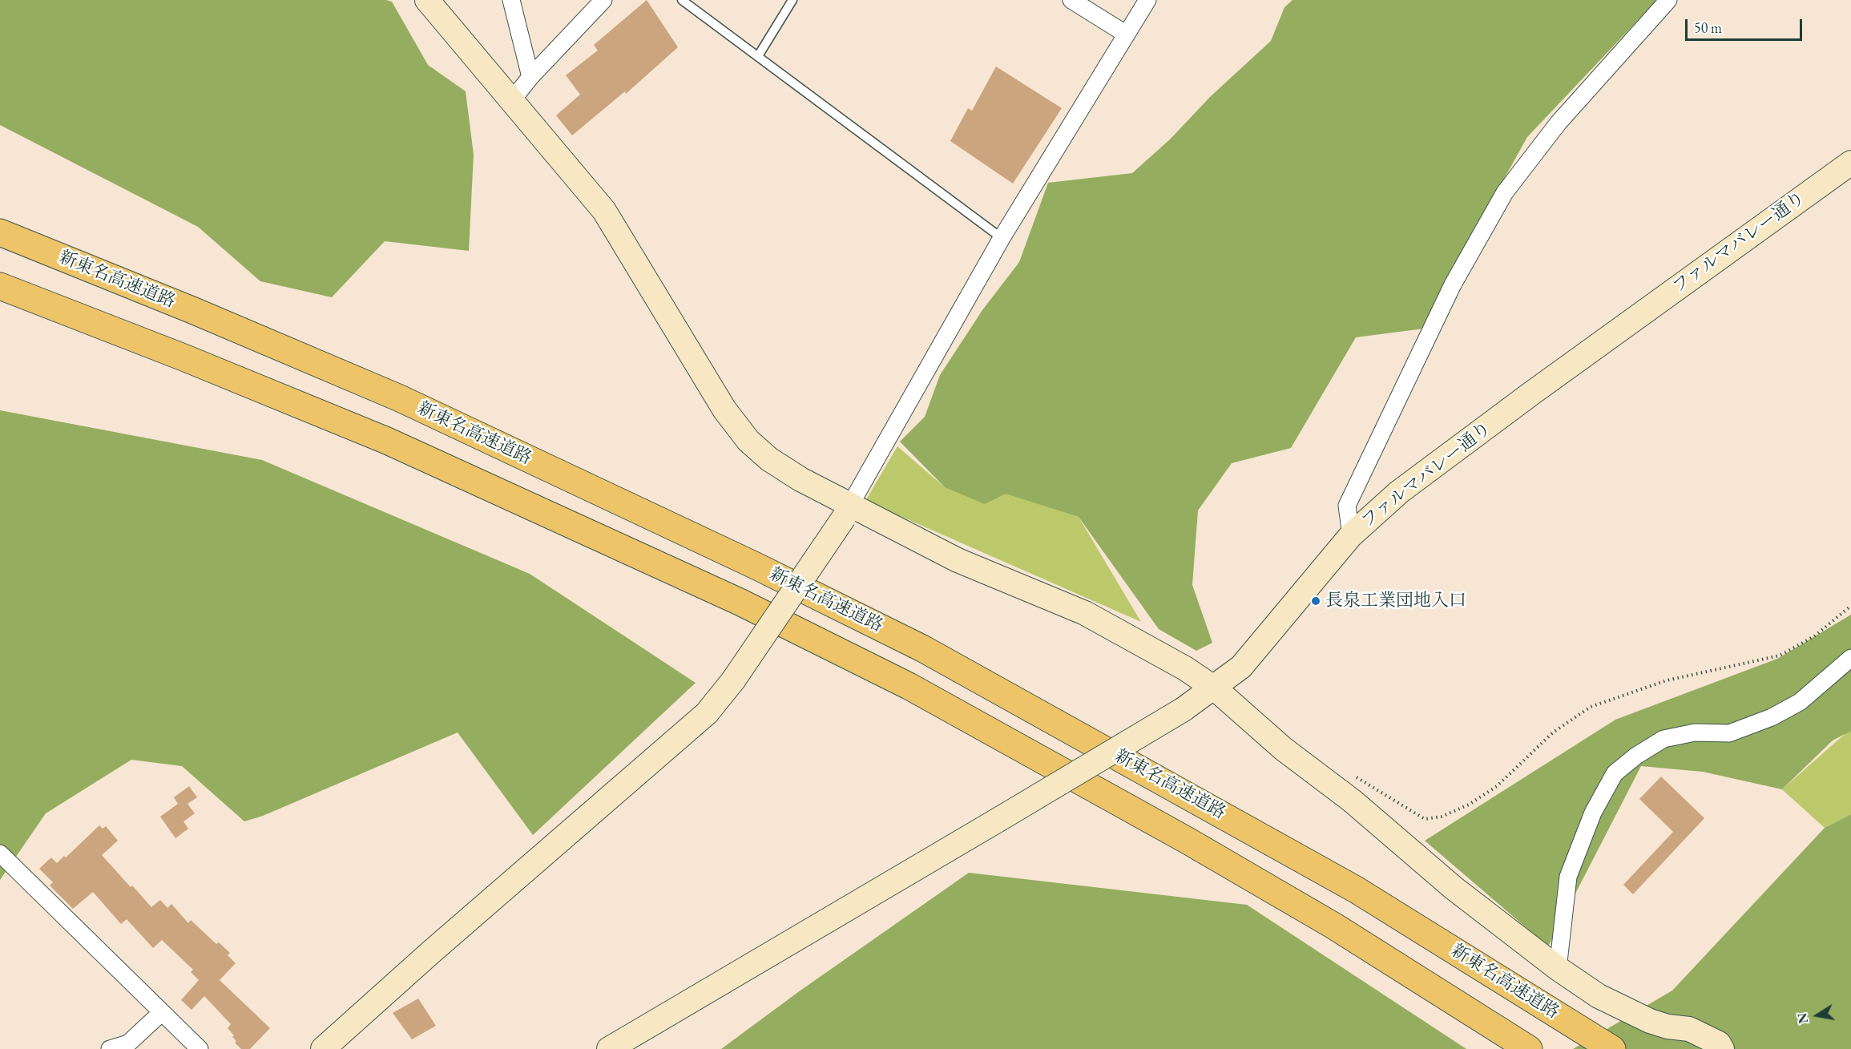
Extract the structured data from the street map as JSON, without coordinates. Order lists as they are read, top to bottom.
{
  "streets": {
    "highway": ["新東名高速道路"],
    "street": ["ファルマバレー通り"]
  },
  "places": ["長泉工業団地入口"],
  "scale_bar": "50 m",
  "north": "left"
}
